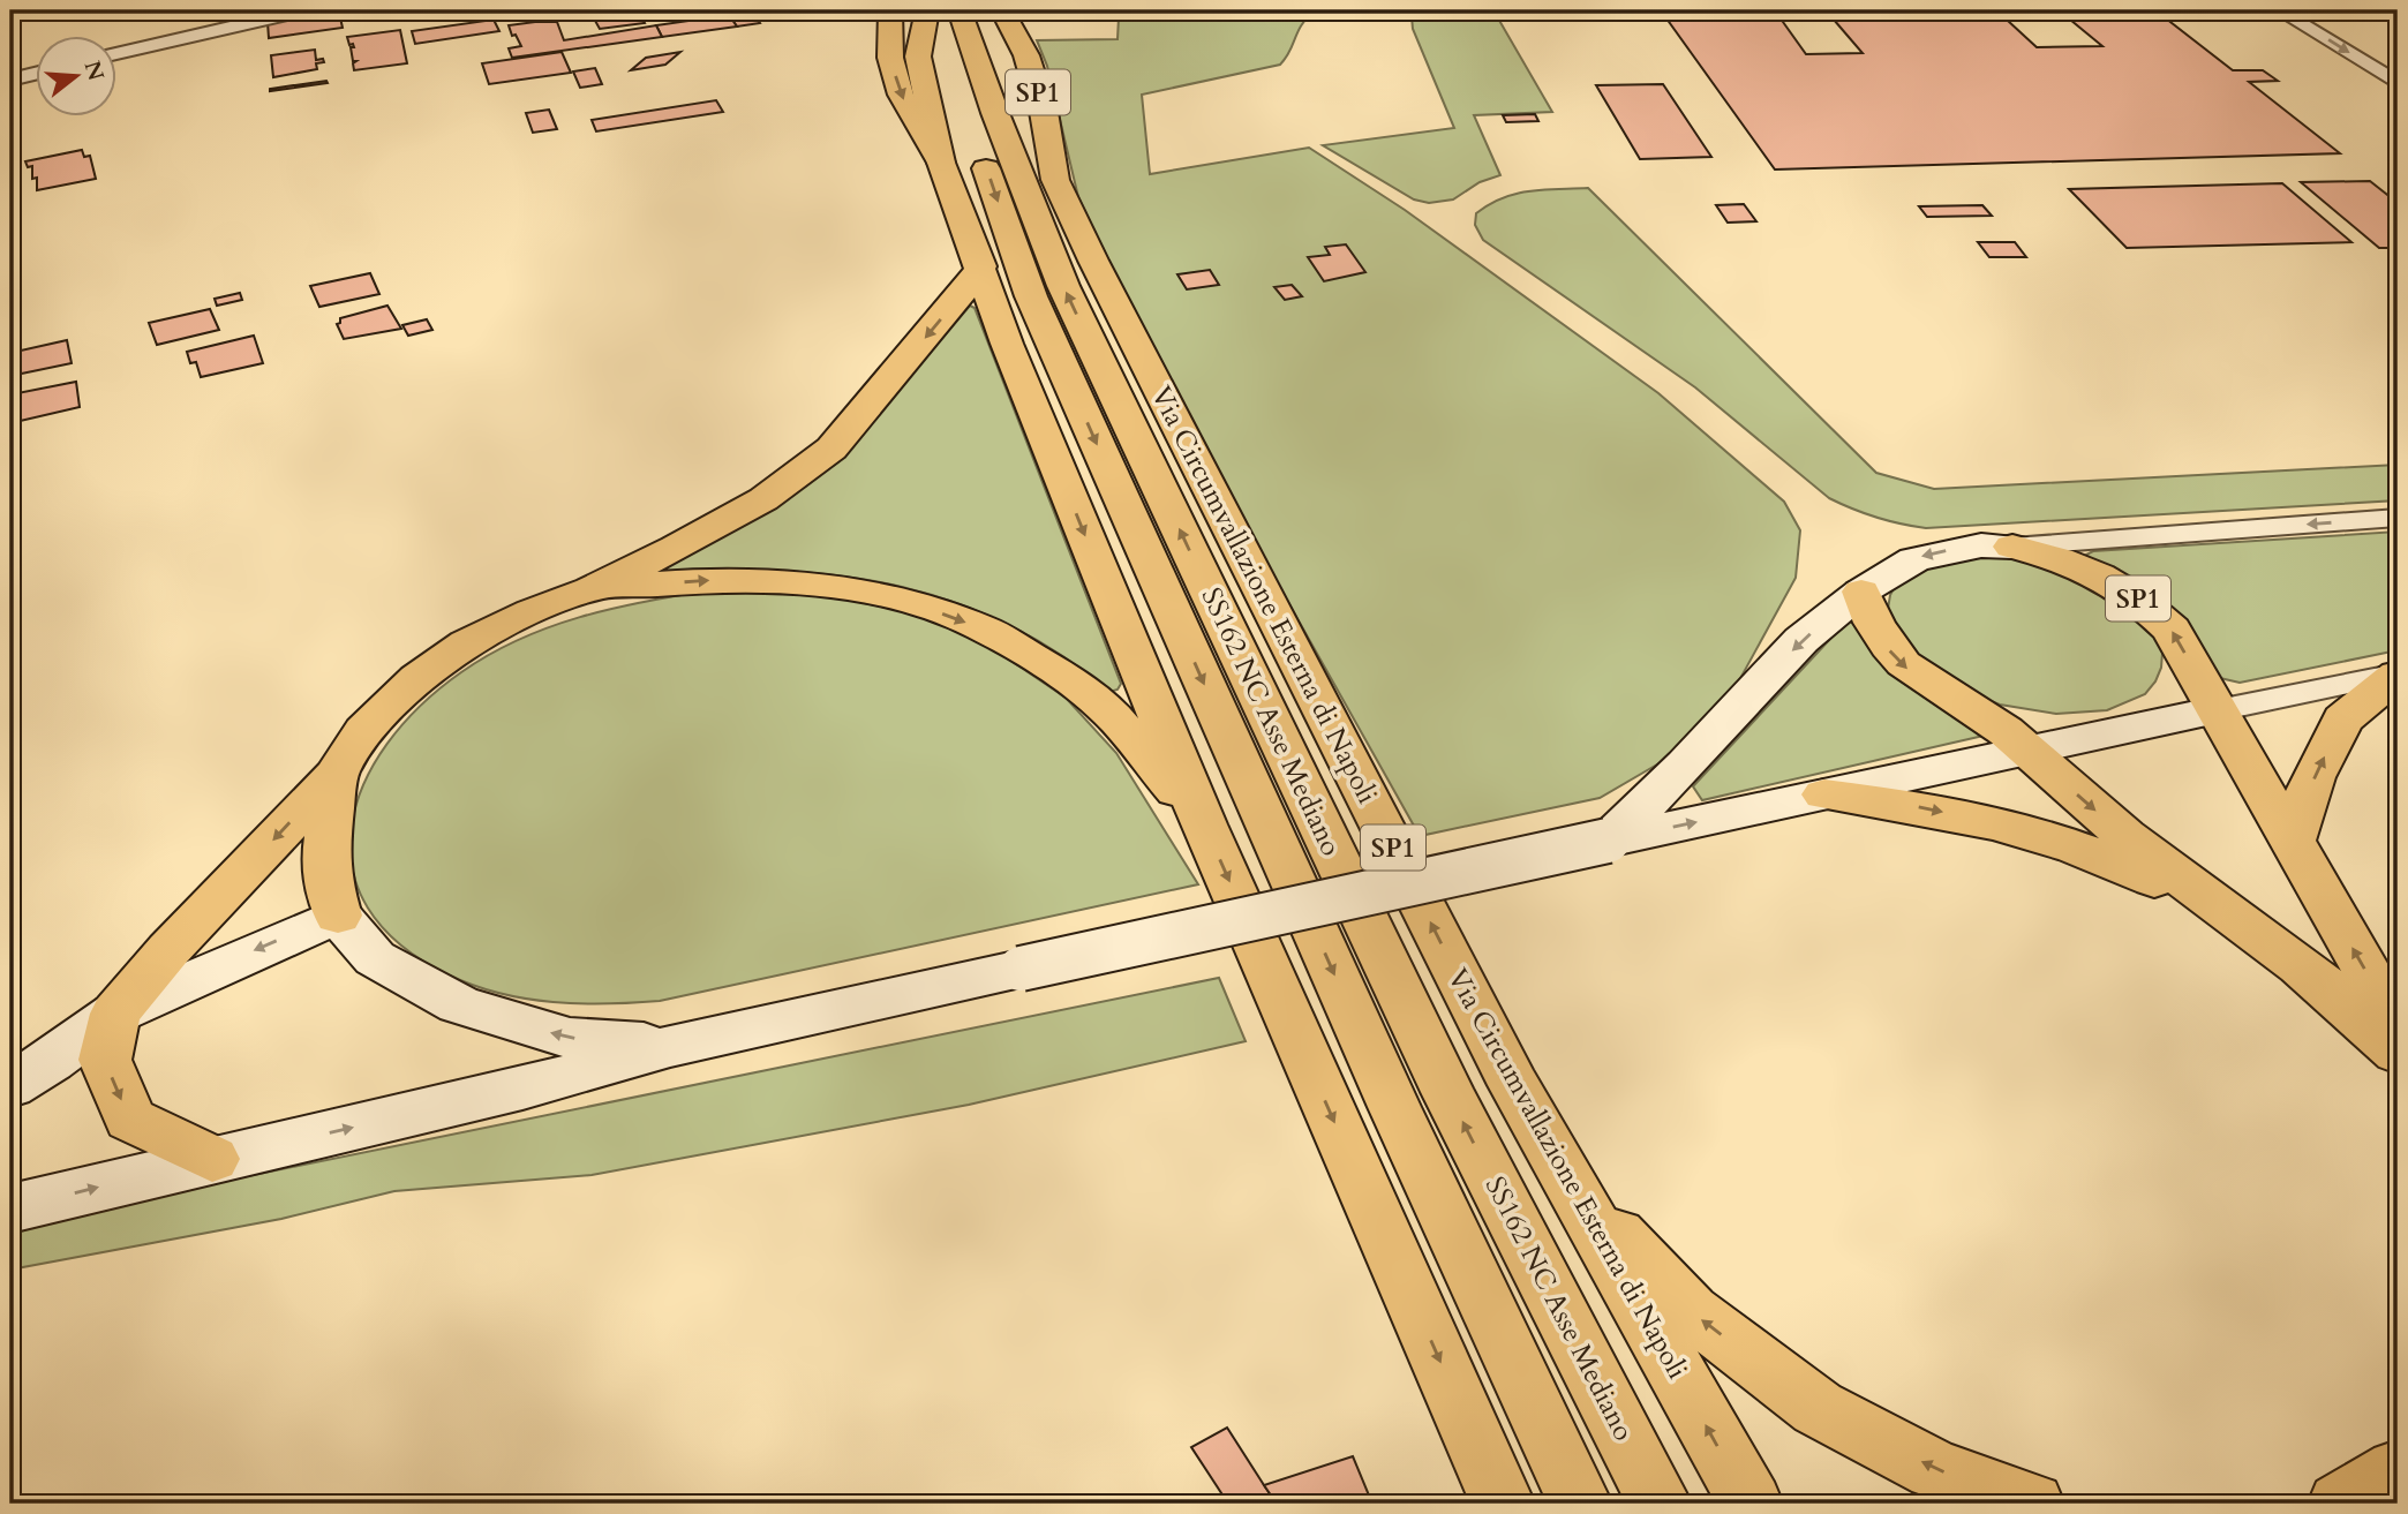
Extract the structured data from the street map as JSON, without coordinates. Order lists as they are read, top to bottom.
{
  "streets": {
    "main road": ["SP1", "Via Circumvallazione Esterna di Napoli", "SS162 NC Asse Mediano"]
  },
  "north": "right"
}
